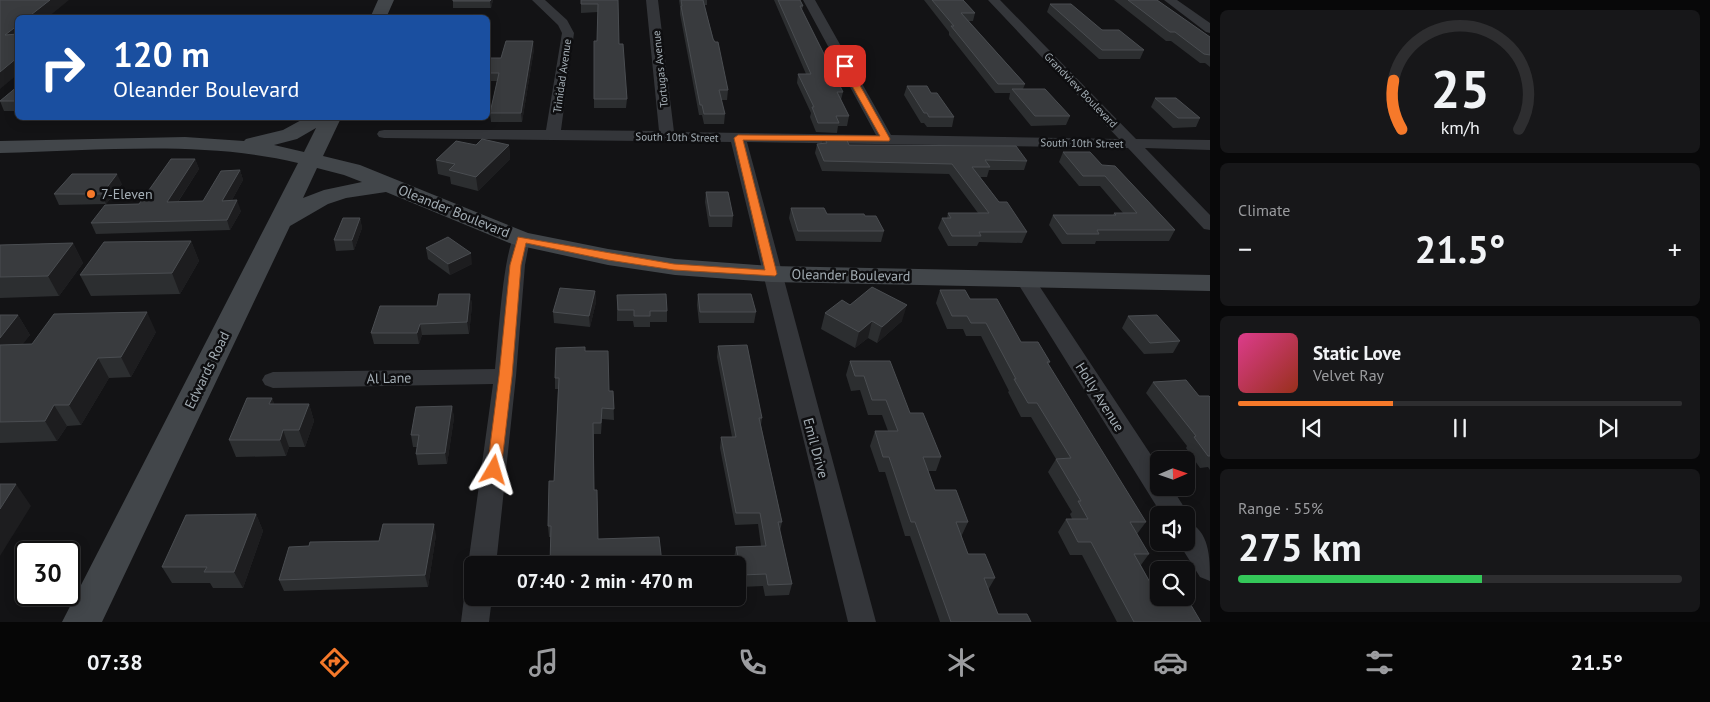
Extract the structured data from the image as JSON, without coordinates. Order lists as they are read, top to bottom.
{
  "streets": {
    "main road": ["Oleander Boulevard", "Edwards Road"],
    "street": [
      "Tortugas Avenue",
      "Trinidad Avenue",
      "Grandview Boulevard",
      "South 10th Street",
      "Al Lane",
      "Holly Avenue",
      "Emil Drive"
    ]
  },
  "crossings": [
    ["Tortugas Avenue", "South 10th Street"],
    ["Trinidad Avenue", "South 10th Street"],
    ["Grandview Boulevard", "South 10th Street"],
    ["Oleander Boulevard", "Edwards Road"],
    ["Oleander Boulevard", "Holly Avenue"],
    ["Oleander Boulevard", "Emil Drive"]
  ],
  "places": ["7-Eleven"],
  "north": "right",
  "page": {
    "turn": ["120 m", "Oleander Boulevard"],
    "tile": [
      "Climate",
      ["Range · 55%", "275 km"]
    ],
    "heat": ["−", "21.5°", "+"],
    "song": ["Static Love", "Velvet Ray"],
    "limit": "30",
    "trip": "07:40 · 2 min · 470 m",
    "tabs": ["07:38", "21.5°"],
    "gauge": ["25", "km/h"]
  }
}
